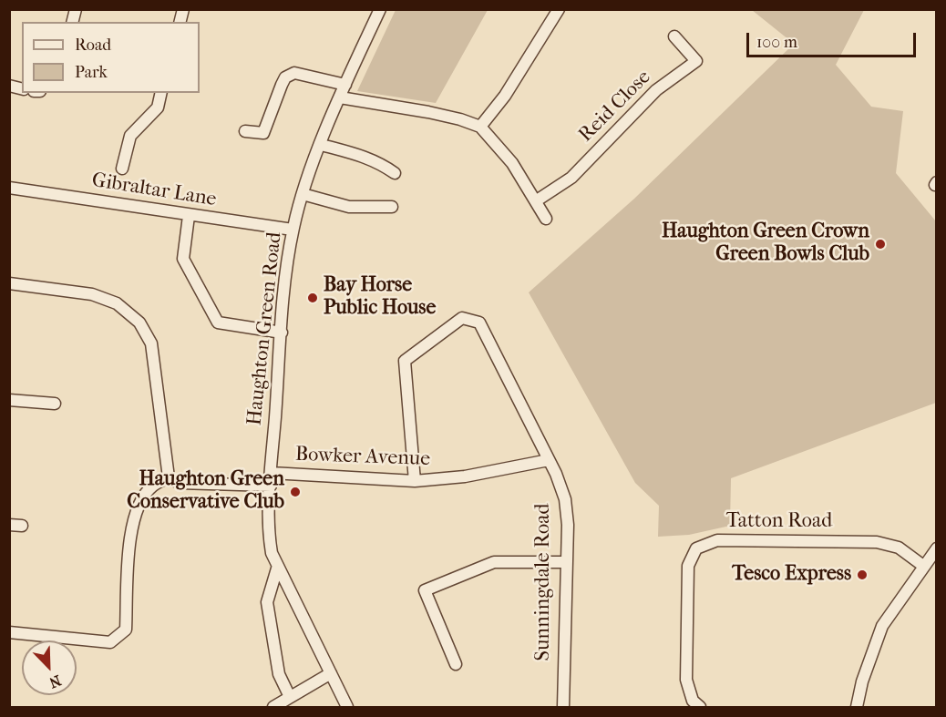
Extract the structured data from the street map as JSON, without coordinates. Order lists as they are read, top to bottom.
{
  "streets": {
    "street": [
      "Reid Close",
      "Gibraltar Lane",
      "Haughton Green Road",
      "Bowker Avenue",
      "Tatton Road",
      "Sunningdale Road"
    ]
  },
  "crossings": [
    ["Gibraltar Lane", "Haughton Green Road"],
    ["Haughton Green Road", "Bowker Avenue"],
    ["Bowker Avenue", "Sunningdale Road"]
  ],
  "places": [
    "Haughton Green Crown Green Bowls Club",
    "Bay Horse Public House",
    "Haughton Green Conservative Club",
    "Tesco Express"
  ],
  "legend": ["Road", "Park"],
  "scale_bar": "100 m",
  "north": "bottom right"
}
